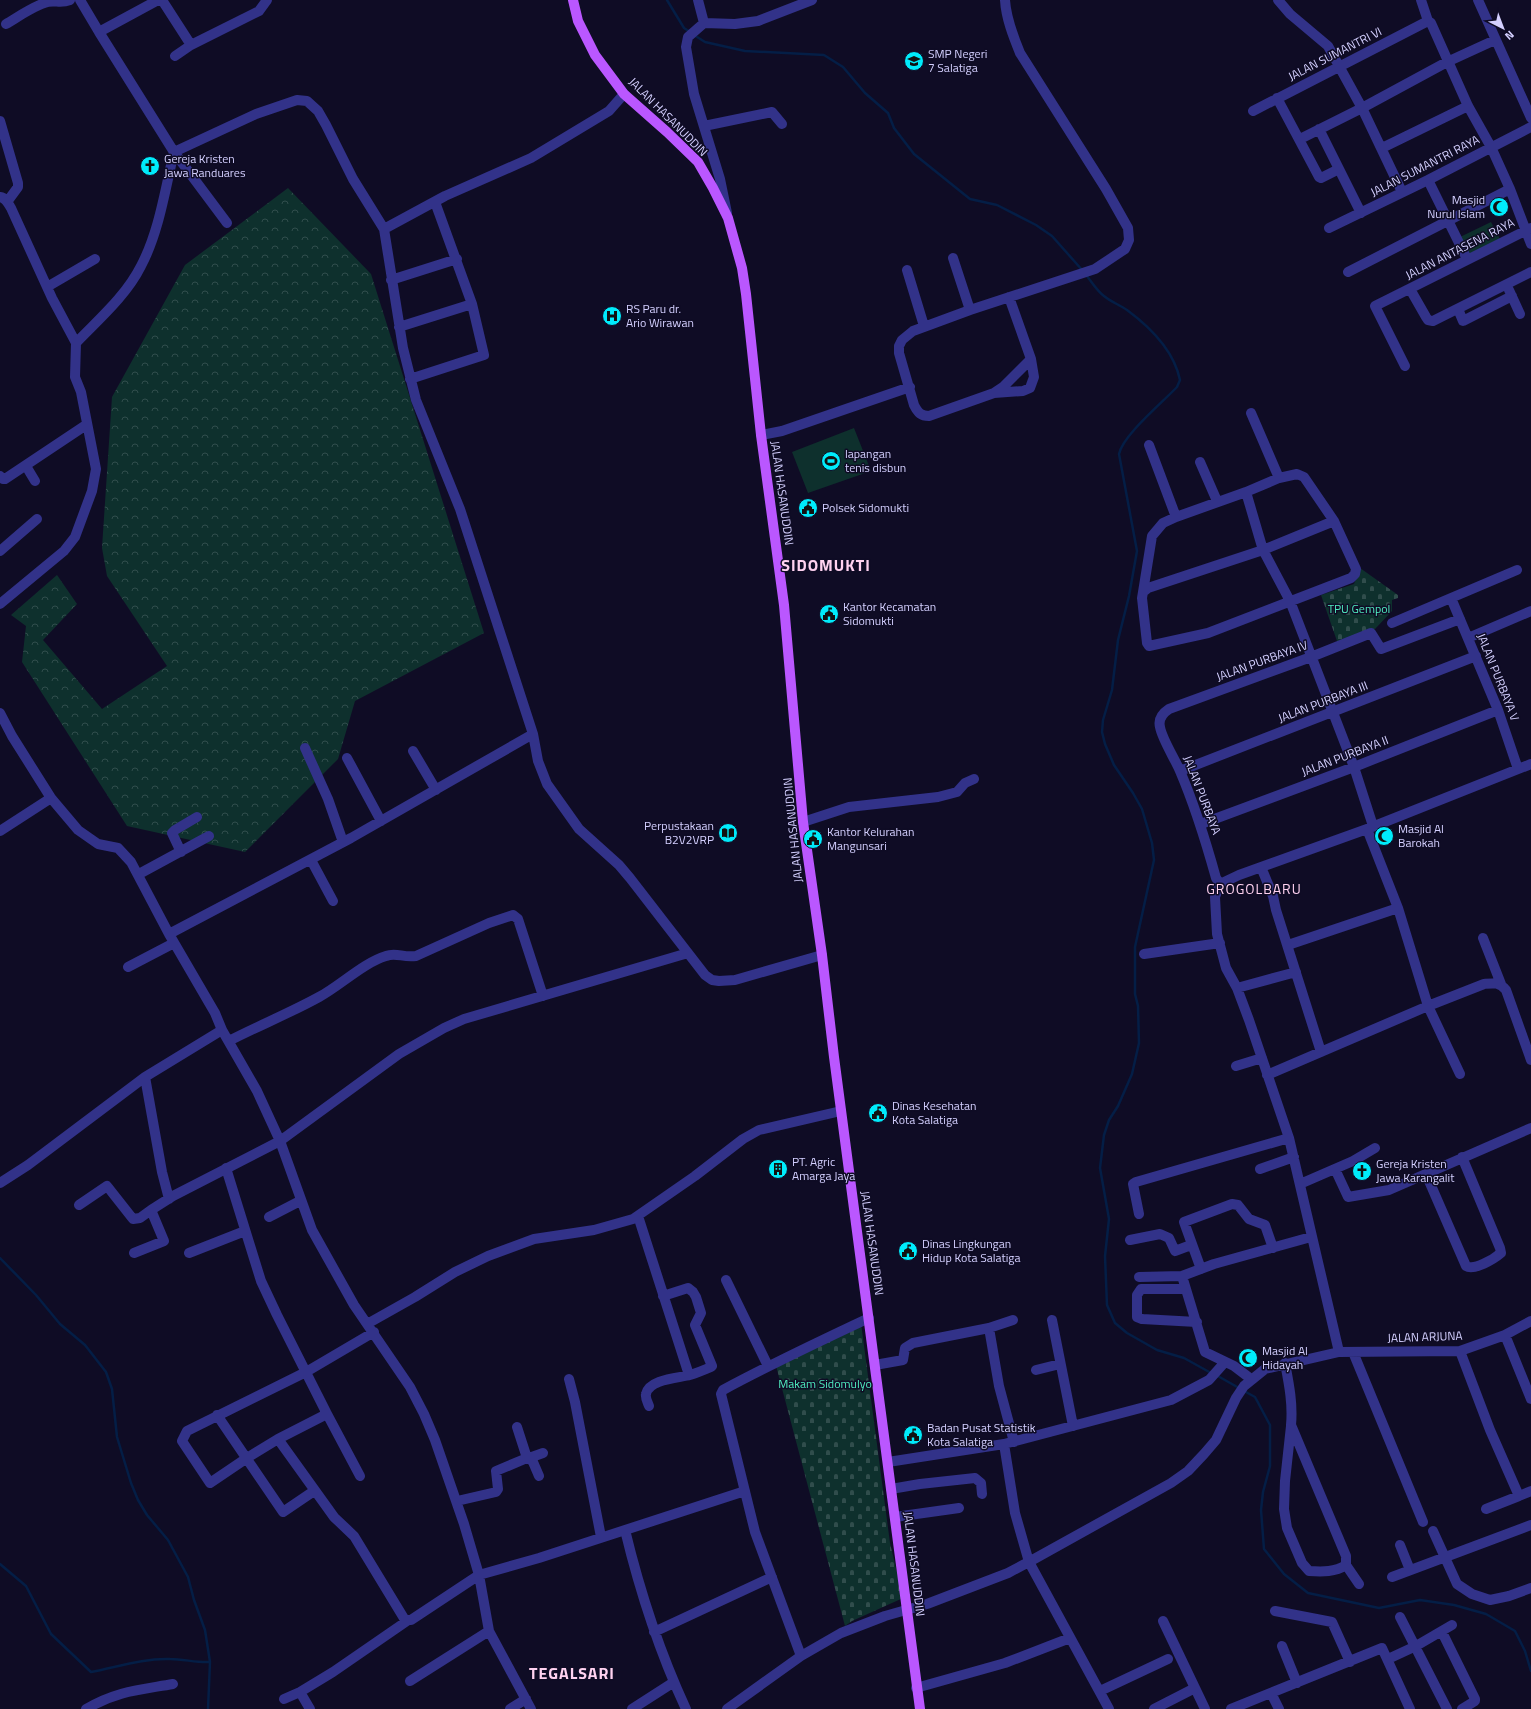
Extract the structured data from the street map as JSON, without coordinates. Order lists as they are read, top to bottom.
{
  "streets": {
    "main road": ["JALAN HASANUDDIN"],
    "street": [
      "JALAN SUMANTRI VI",
      "JALAN SUMANTRI RAYA",
      "JALAN ANTASENA RAYA",
      "JALAN PURBAYA IV",
      "JALAN PURBAYA V",
      "JALAN PURBAYA III",
      "JALAN PURBAYA II",
      "JALAN PURBAYA",
      "JALAN ARJUNA"
    ]
  },
  "crossings": [
    ["JALAN HASANUDDIN", "JALAN ARJUNA"],
    ["JALAN PURBAYA IV", "JALAN PURBAYA V"],
    ["JALAN PURBAYA IV", "JALAN PURBAYA"],
    ["JALAN PURBAYA V", "JALAN PURBAYA III"],
    ["JALAN PURBAYA V", "JALAN PURBAYA II"],
    ["JALAN PURBAYA III", "JALAN PURBAYA"],
    ["JALAN PURBAYA II", "JALAN PURBAYA"]
  ],
  "districts": ["SIDOMUKTI", "GROGOLBARU", "TEGALSARI"],
  "parks": ["TPU Gempol", "Makam Sidomulyo"],
  "places": {
    "school or university": ["SMP Negeri 7 Salatiga"],
    "church": ["Gereja Kristen Jawa Randuares", "Gereja Kristen Jawa Karangalit"],
    "mosque": ["Masjid Nurul Islam", "Masjid Al Barokah", "Masjid Al Hidayah"],
    "hospital": ["RS Paru dr. Ario Wirawan"],
    "sports": ["lapangan tenis disbun"],
    "public building": [
      "Polsek Sidomukti",
      "Kantor Kecamatan Sidomukti",
      "Kantor Kelurahan Mangunsari",
      "Dinas Kesehatan Kota Salatiga",
      "Dinas Lingkungan Hidup Kota Salatiga",
      "Badan Pusat Statistik Kota Salatiga"
    ],
    "library": ["Perpustakaan B2V2VRP"],
    "building": ["PT. Agric Amarga Jaya"]
  },
  "north": "bottom right"
}
